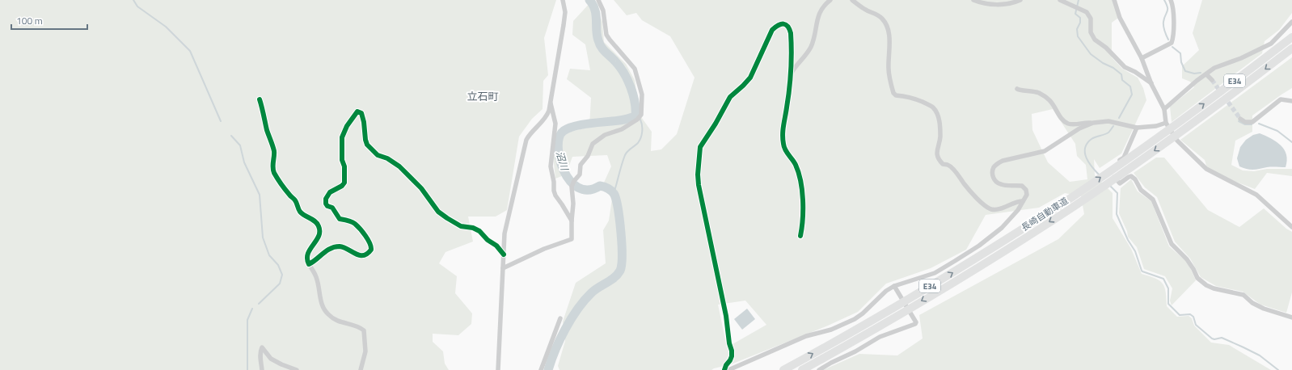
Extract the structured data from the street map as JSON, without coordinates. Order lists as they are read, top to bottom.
{
  "streets": {
    "highway": ["E34", "長崎自動車道"]
  },
  "districts": ["立石町"],
  "water": ["沼川"],
  "scale_bar": "100 m"
}
